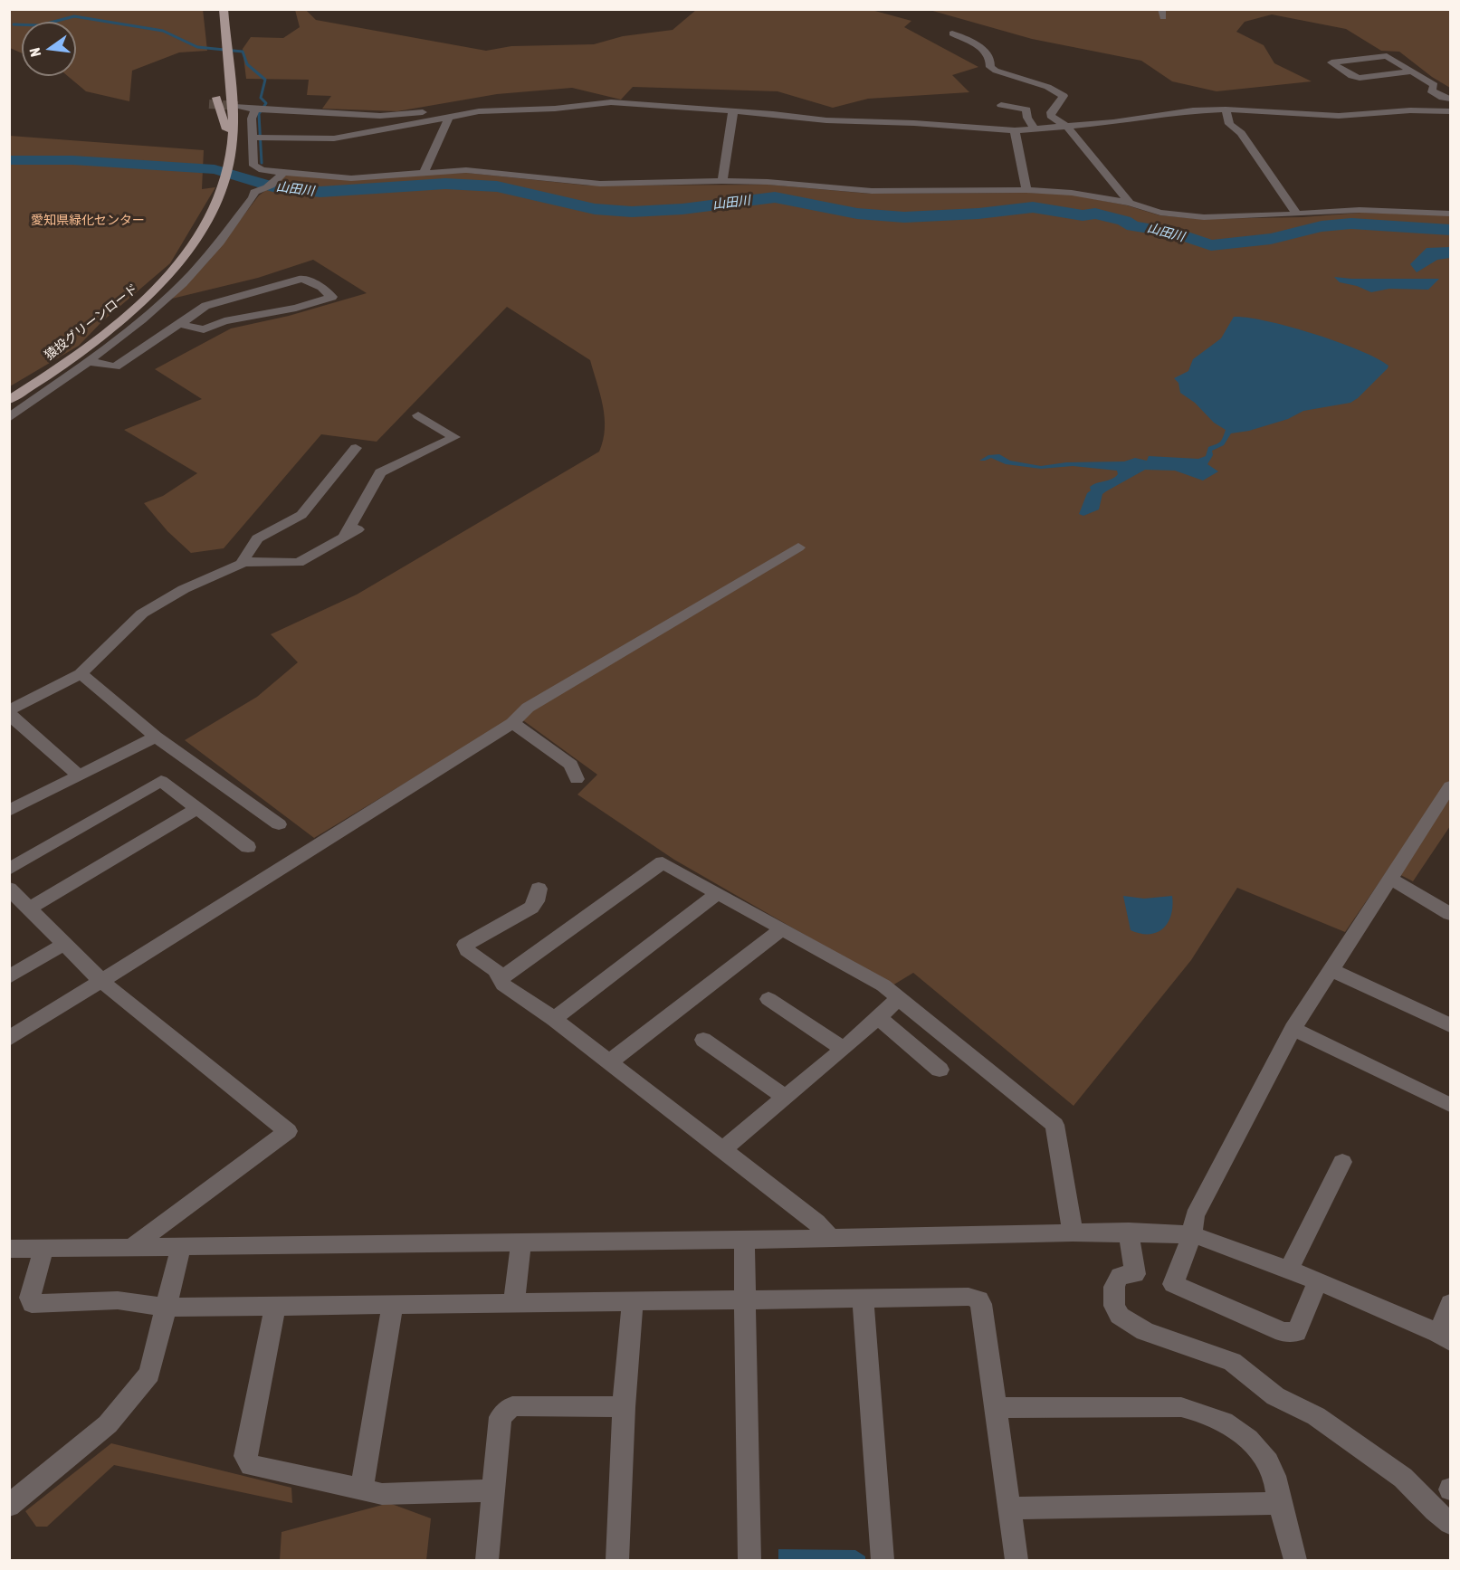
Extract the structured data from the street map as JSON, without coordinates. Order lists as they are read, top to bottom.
{
  "streets": {
    "main road": ["猿投グリーンロード"]
  },
  "water": ["山田川"],
  "parks": ["愛知県緑化センター"],
  "north": "left"
}
